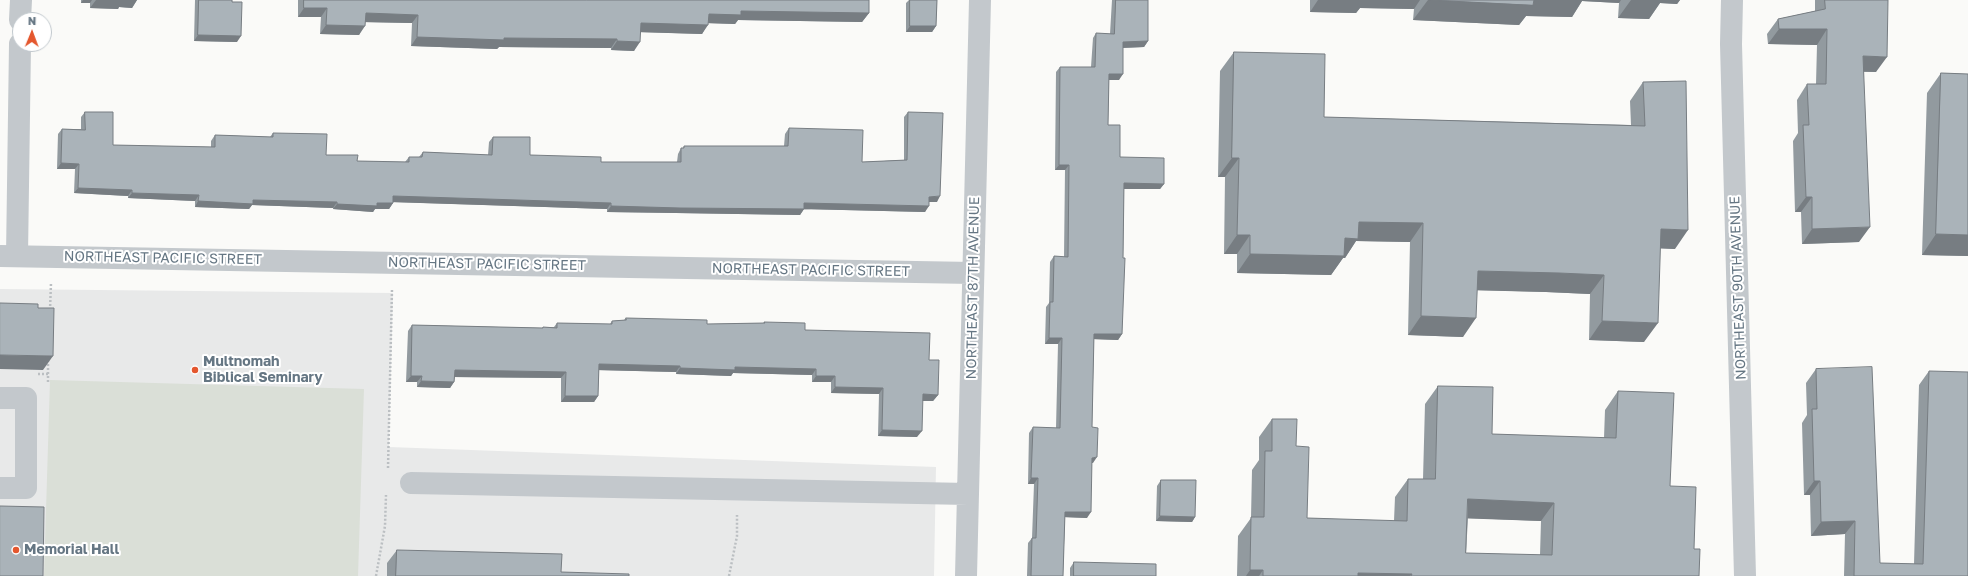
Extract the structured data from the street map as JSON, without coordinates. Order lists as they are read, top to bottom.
{
  "streets": {
    "street": ["NORTHEAST PACIFIC STREET", "NORTHEAST 87TH AVENUE", "NORTHEAST 90TH AVENUE"]
  },
  "crossings": [
    ["NORTHEAST PACIFIC STREET", "NORTHEAST 87TH AVENUE"]
  ],
  "places": ["Multnomah Biblical Seminary", "Memorial Hall"],
  "north": "top"
}
